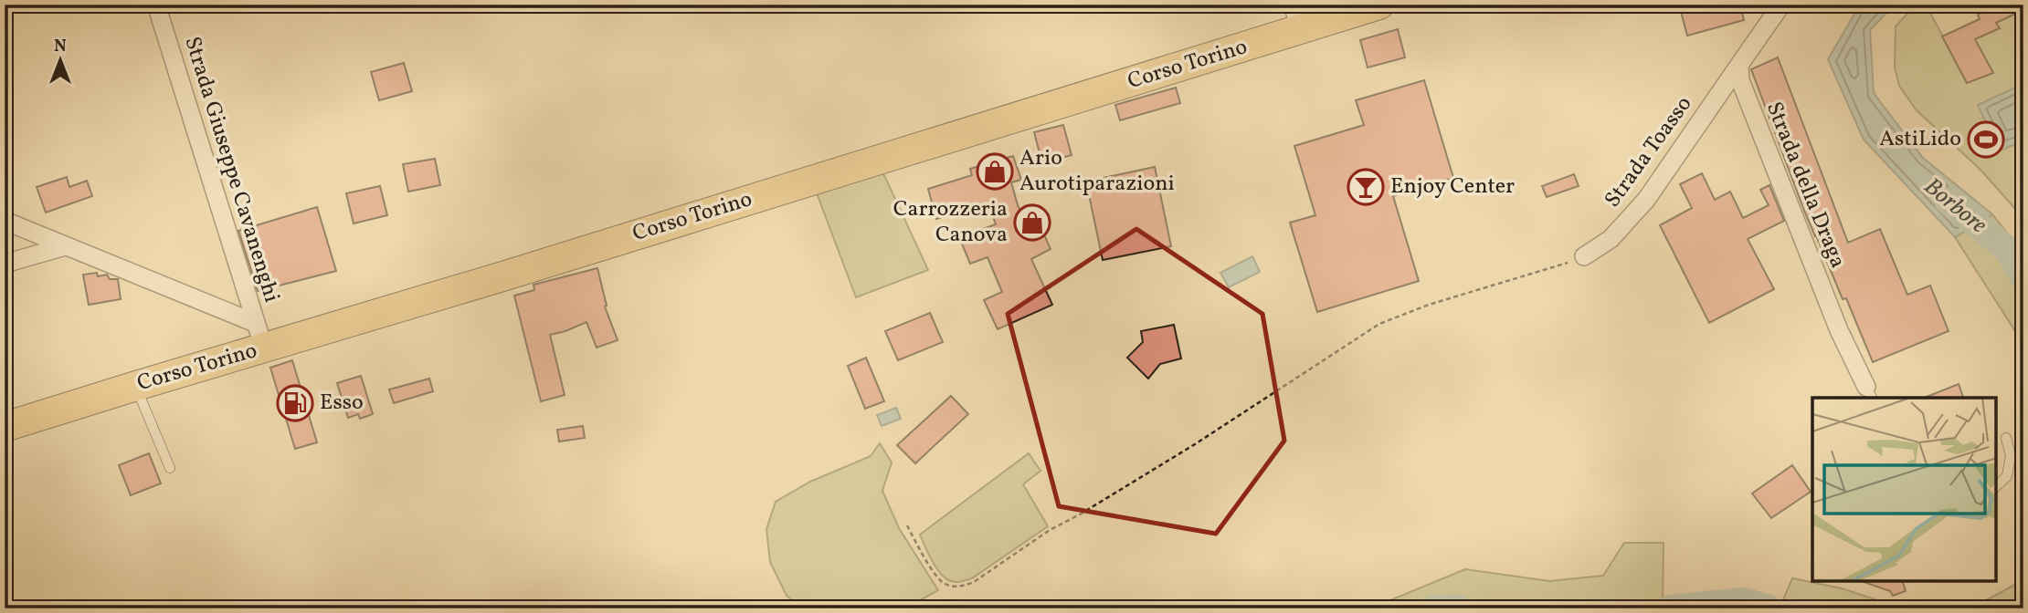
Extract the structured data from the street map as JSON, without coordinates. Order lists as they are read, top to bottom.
{
  "streets": {
    "main road": ["Corso Torino"],
    "street": ["Strada Toasso", "Strada Giuseppe Cavanenghi", "Strada della Draga"]
  },
  "crossings": [
    ["Corso Torino", "Strada Giuseppe Cavanenghi"],
    ["Strada Toasso", "Strada della Draga"]
  ],
  "water": ["Borbore"],
  "places": {
    "sports": ["AstiLido"],
    "shop": ["Ario Aurotiparazioni", "Carrozzeria Canova"],
    "bar": ["Enjoy Center"],
    "fuel station": ["Esso"]
  },
  "north": "top"
}
